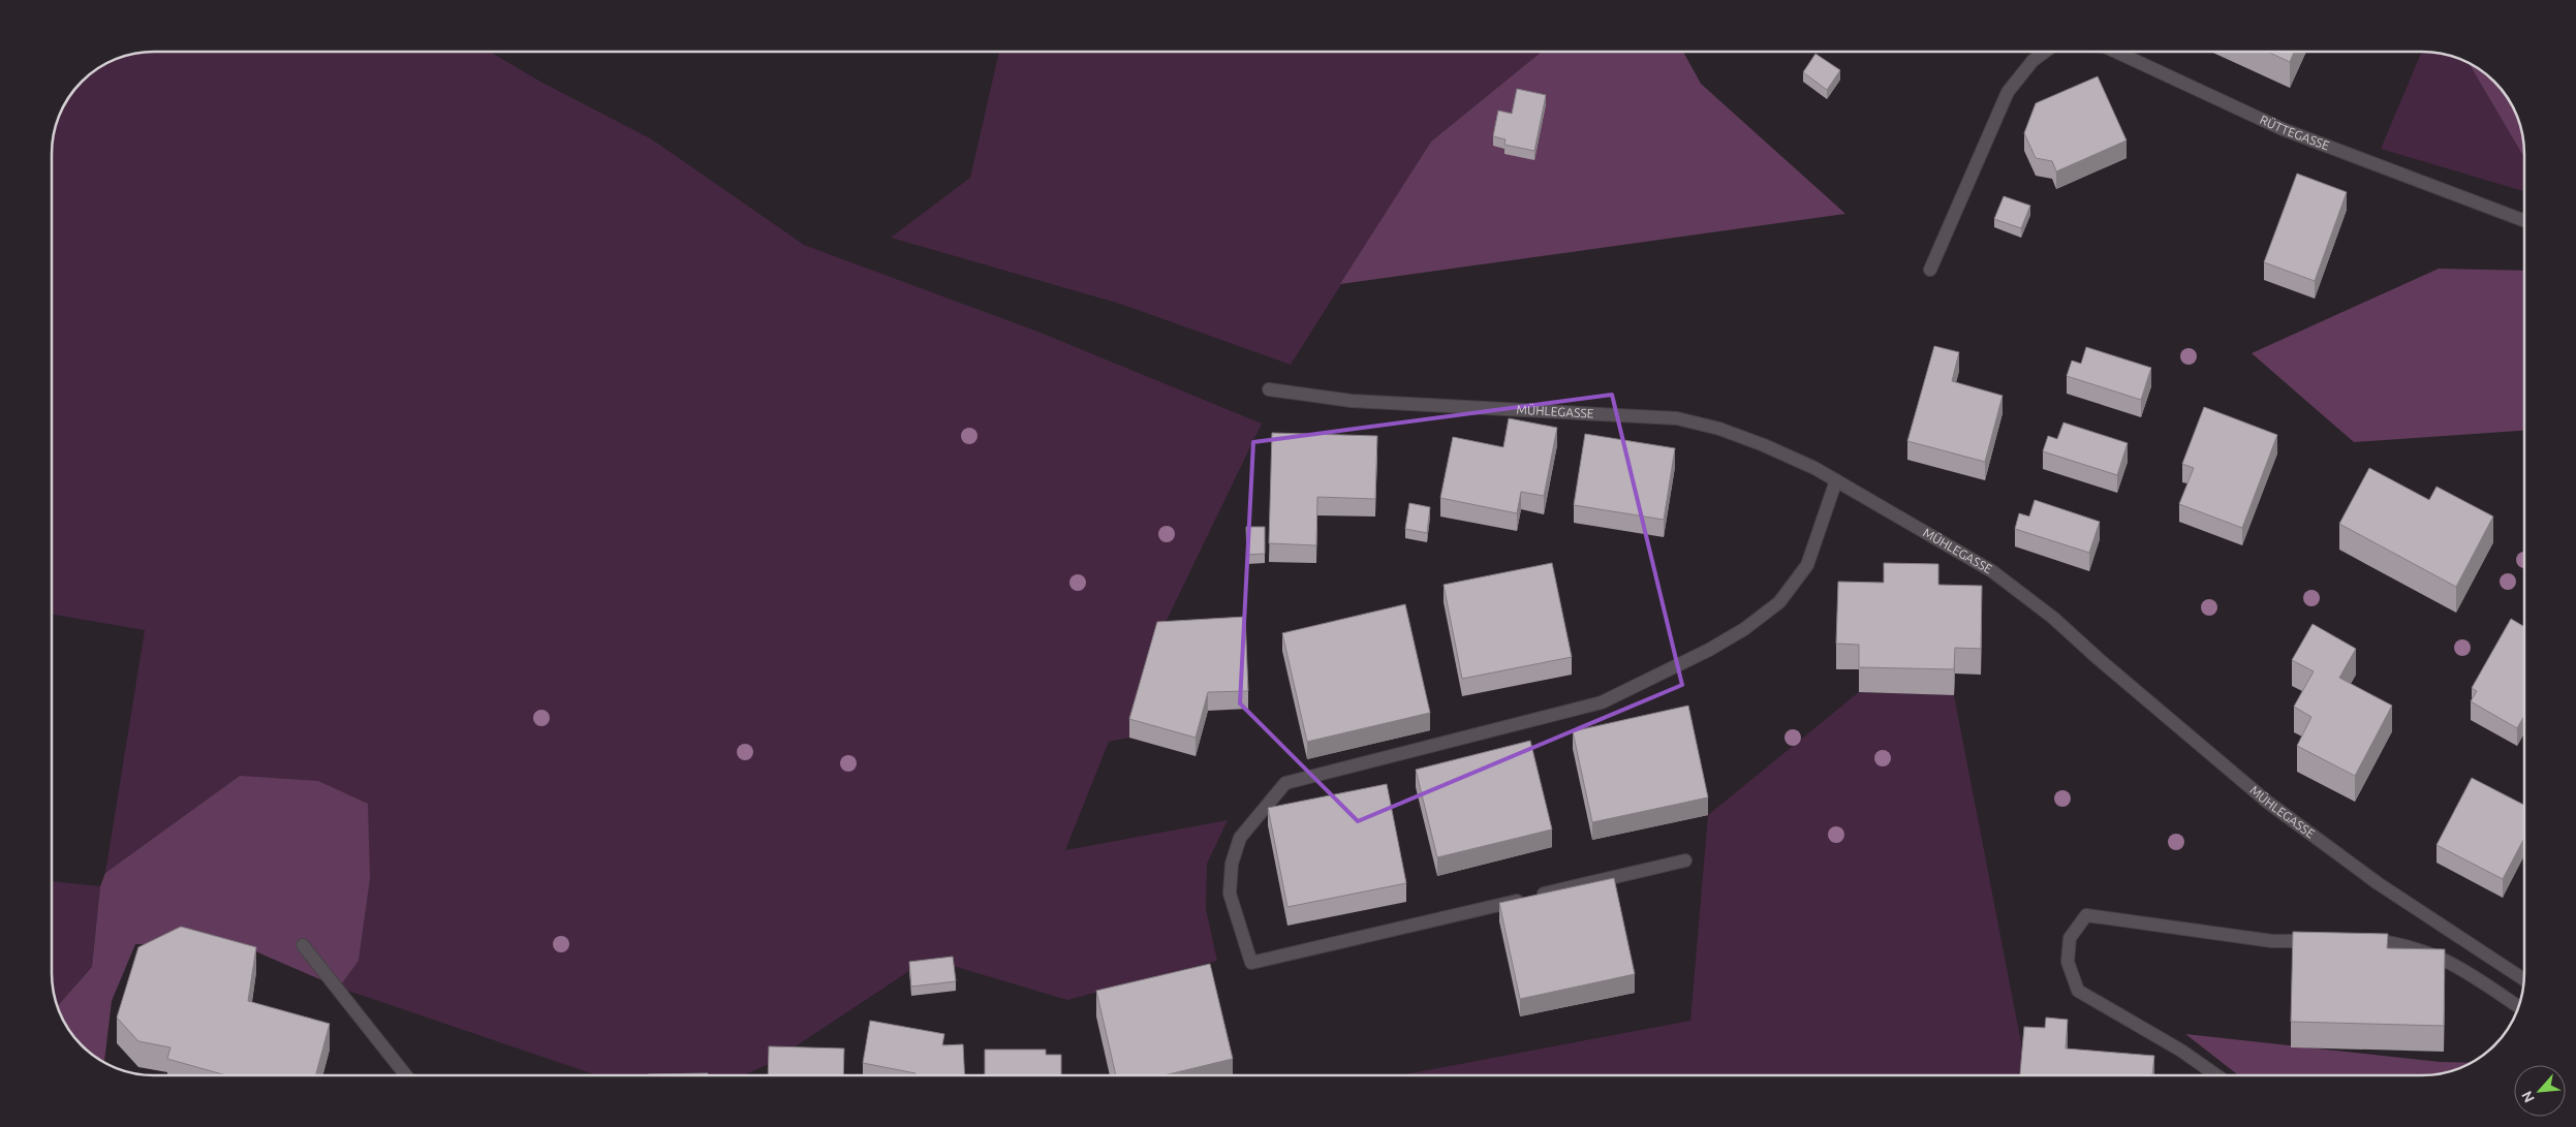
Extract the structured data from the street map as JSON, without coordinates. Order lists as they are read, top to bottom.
{
  "streets": {
    "street": ["RÜTTEGASSE", "MÜHLEGASSE"]
  },
  "north": "bottom left"
}
